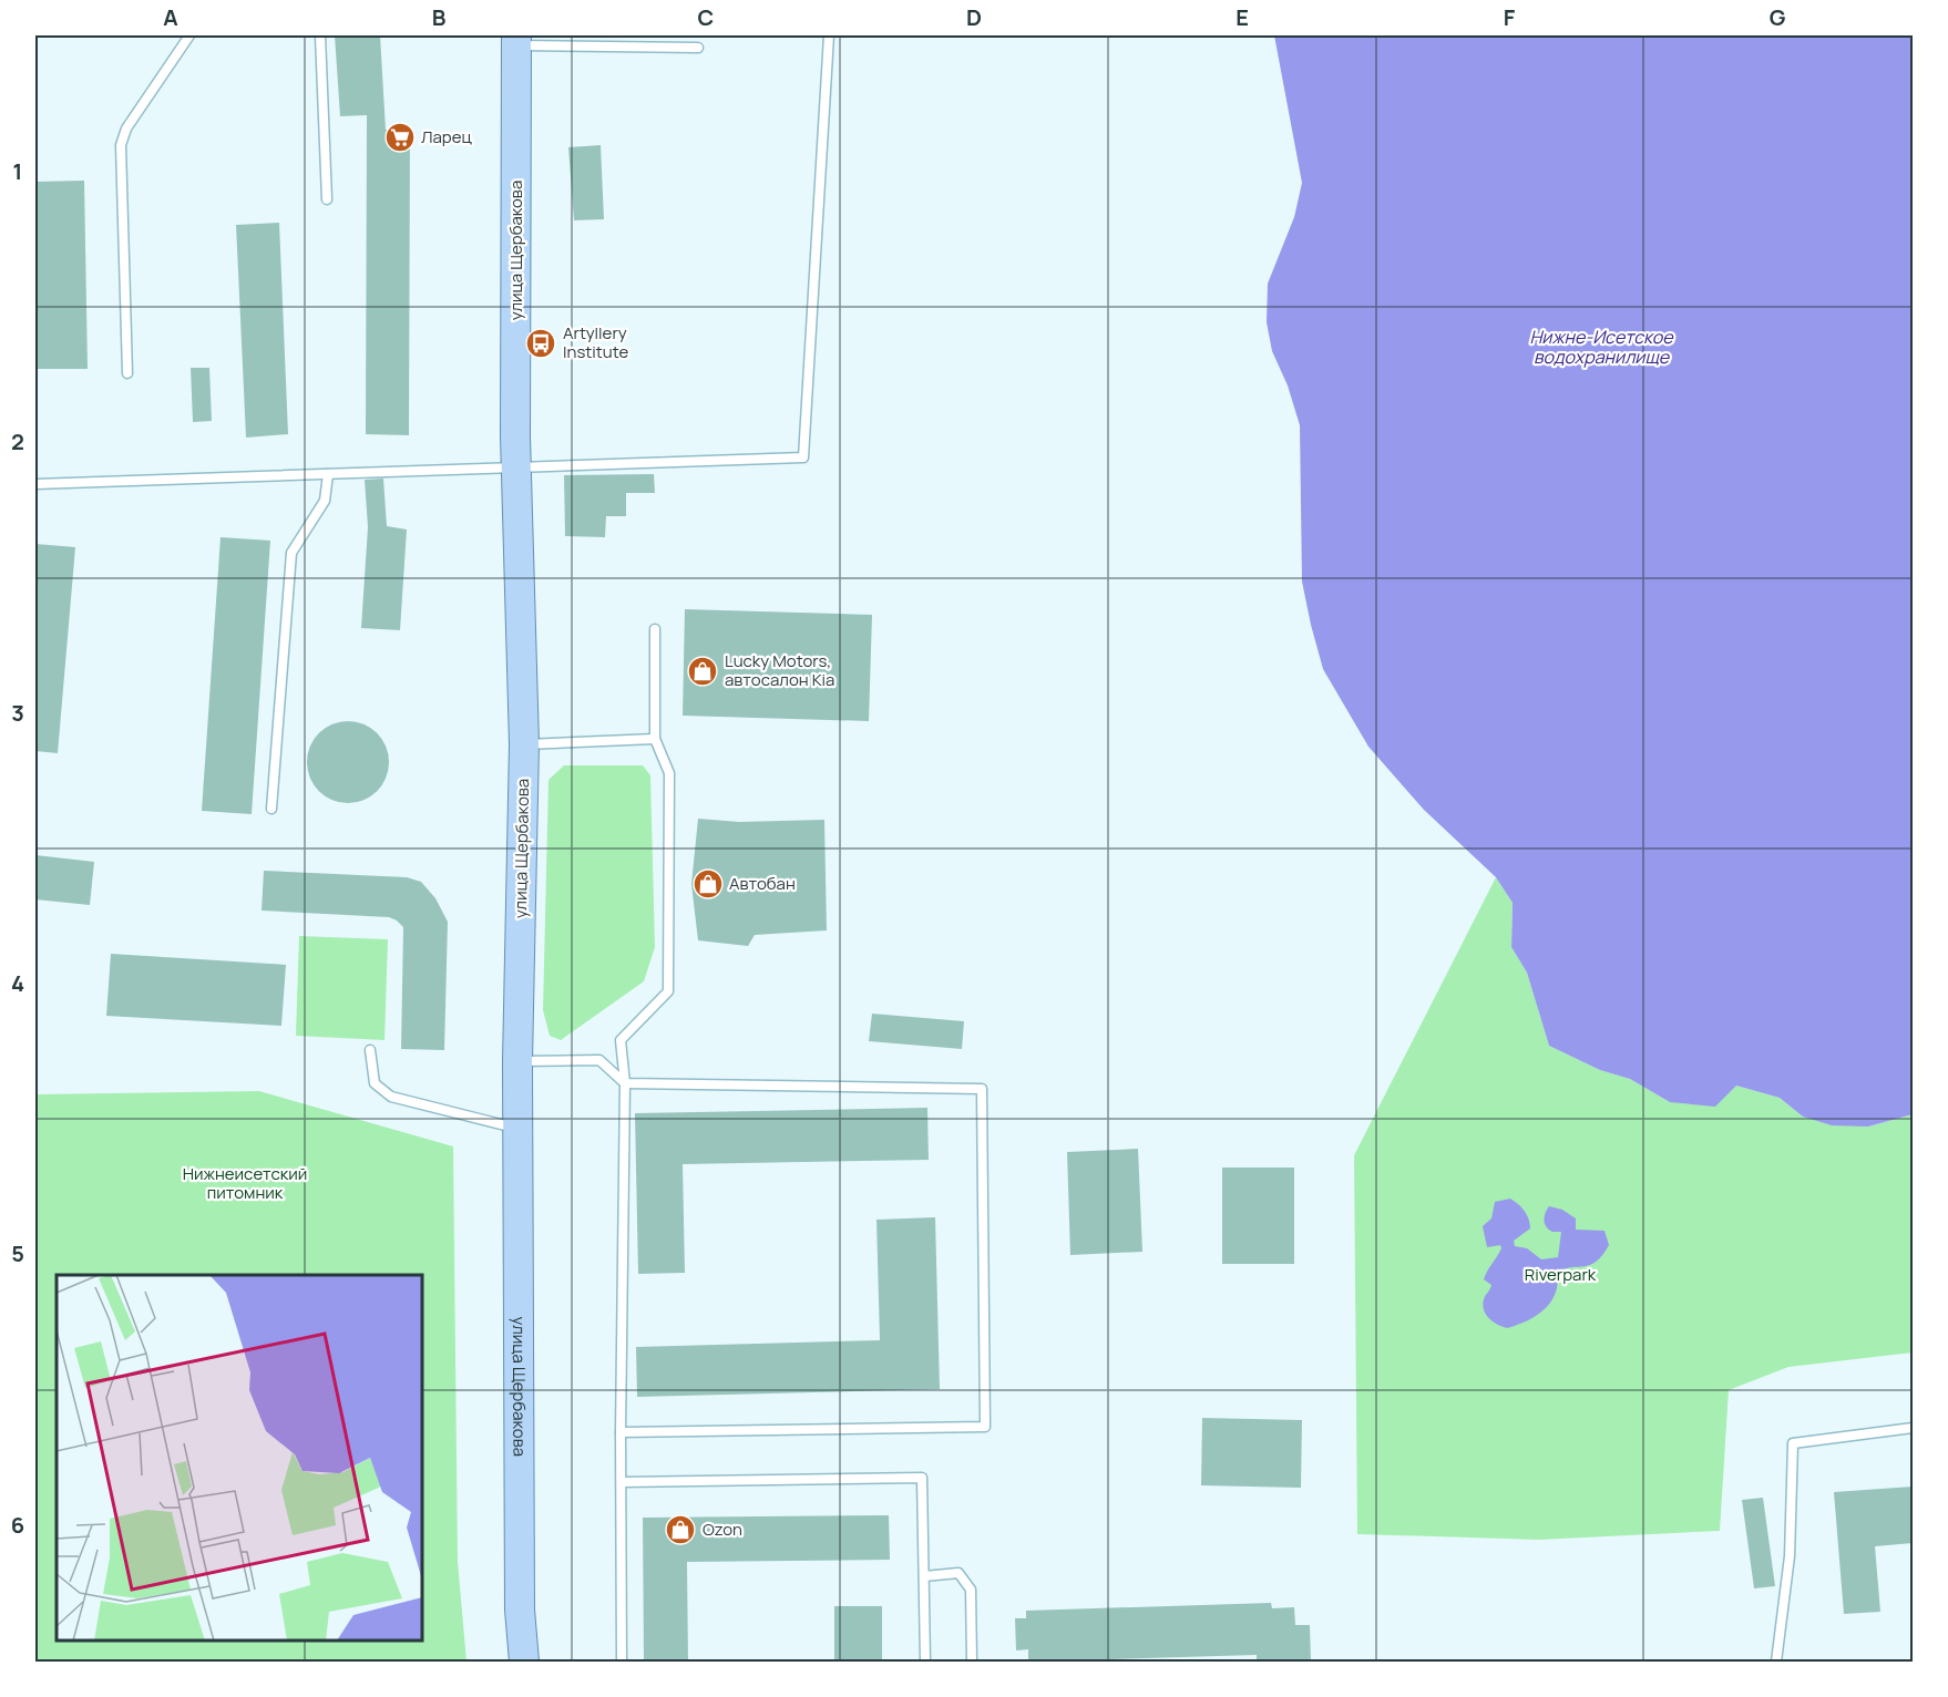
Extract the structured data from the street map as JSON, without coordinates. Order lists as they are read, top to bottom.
{
  "streets": {
    "main road": ["улица Щербакова"]
  },
  "water": ["Нижне-Исетское водохранилище"],
  "parks": ["Нижнеисетский питомник", "Riverpark"],
  "places": {
    "supermarket": ["Ларец"],
    "bus stop": ["Artyllery Institute"],
    "shop": ["Lucky Motors, автосалон Kia", "Автобан", "Ozon"]
  },
  "grid": {
    "columns": [
      "A",
      "B",
      "C",
      "D",
      "E",
      "F",
      "G"
    ],
    "rows": [
      "1",
      "2",
      "3",
      "4",
      "5",
      "6"
    ]
  }
}
